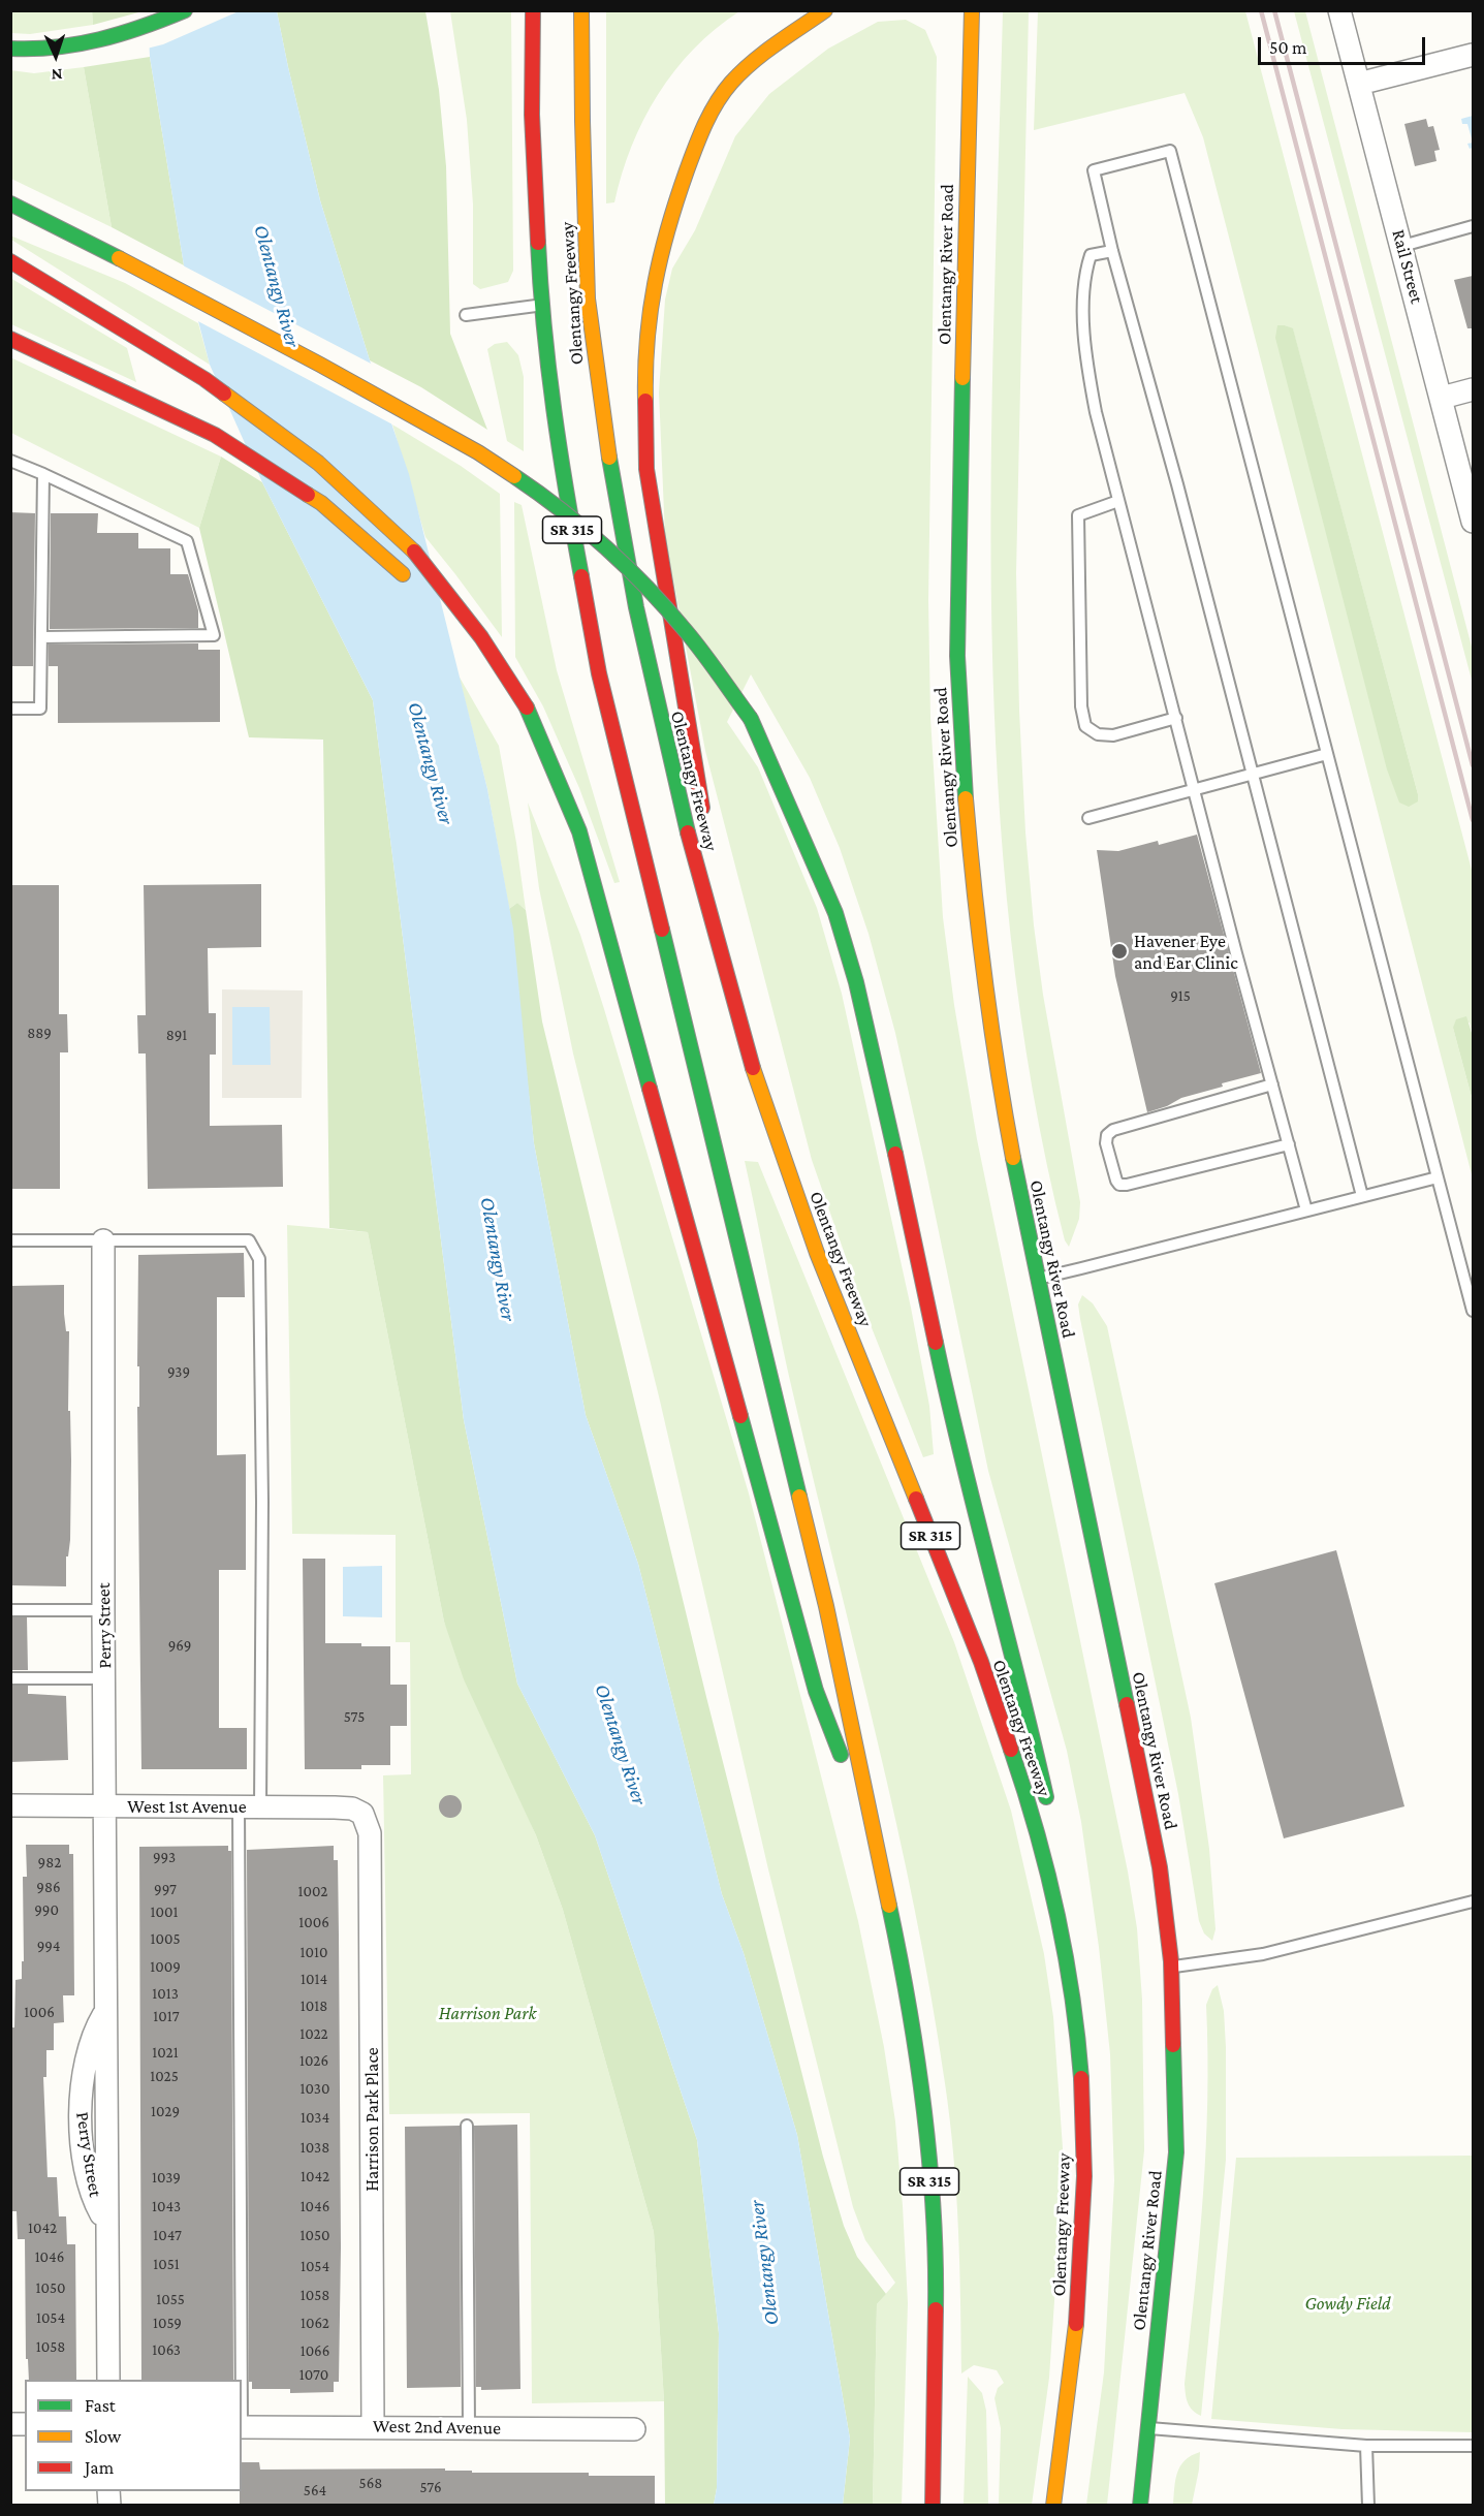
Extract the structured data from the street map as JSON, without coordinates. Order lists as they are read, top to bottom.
{
  "streets": {
    "main road": ["Olentangy River Road", "Olentangy Freeway", "SR 315"],
    "street": [
      "Rail Street",
      "Perry Street",
      "West 1st Avenue",
      "Harrison Park Place",
      "West 2nd Avenue"
    ]
  },
  "crossings": [
    ["Perry Street", "West 1st Avenue"],
    ["West 1st Avenue", "Harrison Park Place"],
    ["Harrison Park Place", "West 2nd Avenue"]
  ],
  "water": ["Olentangy River"],
  "parks": ["Harrison Park", "Gowdy Field"],
  "places": ["Havener Eye and Ear Clinic"],
  "house_numbers": [
    "915",
    "889",
    "891",
    "939",
    "969",
    "575",
    "993",
    "982",
    "986",
    "997",
    "1002",
    "990",
    "1001",
    "1006",
    "1005",
    "994",
    "1010",
    "1009",
    "1014",
    "1013",
    "1018",
    "1006",
    "1017",
    "1022",
    "1021",
    "1026",
    "1025",
    "1030",
    "1029",
    "1034",
    "1038",
    "1042",
    "1039",
    "1043",
    "1046",
    "1042",
    "1047",
    "1050",
    "1046",
    "1051",
    "1054",
    "1050",
    "1058",
    "1055",
    "1054",
    "1059",
    "1062",
    "1058",
    "1063",
    "1066",
    "1070",
    "568",
    "576",
    "564"
  ],
  "legend": ["Fast", "Slow", "Jam"],
  "scale_bar": "50 m",
  "north": "bottom"
}
